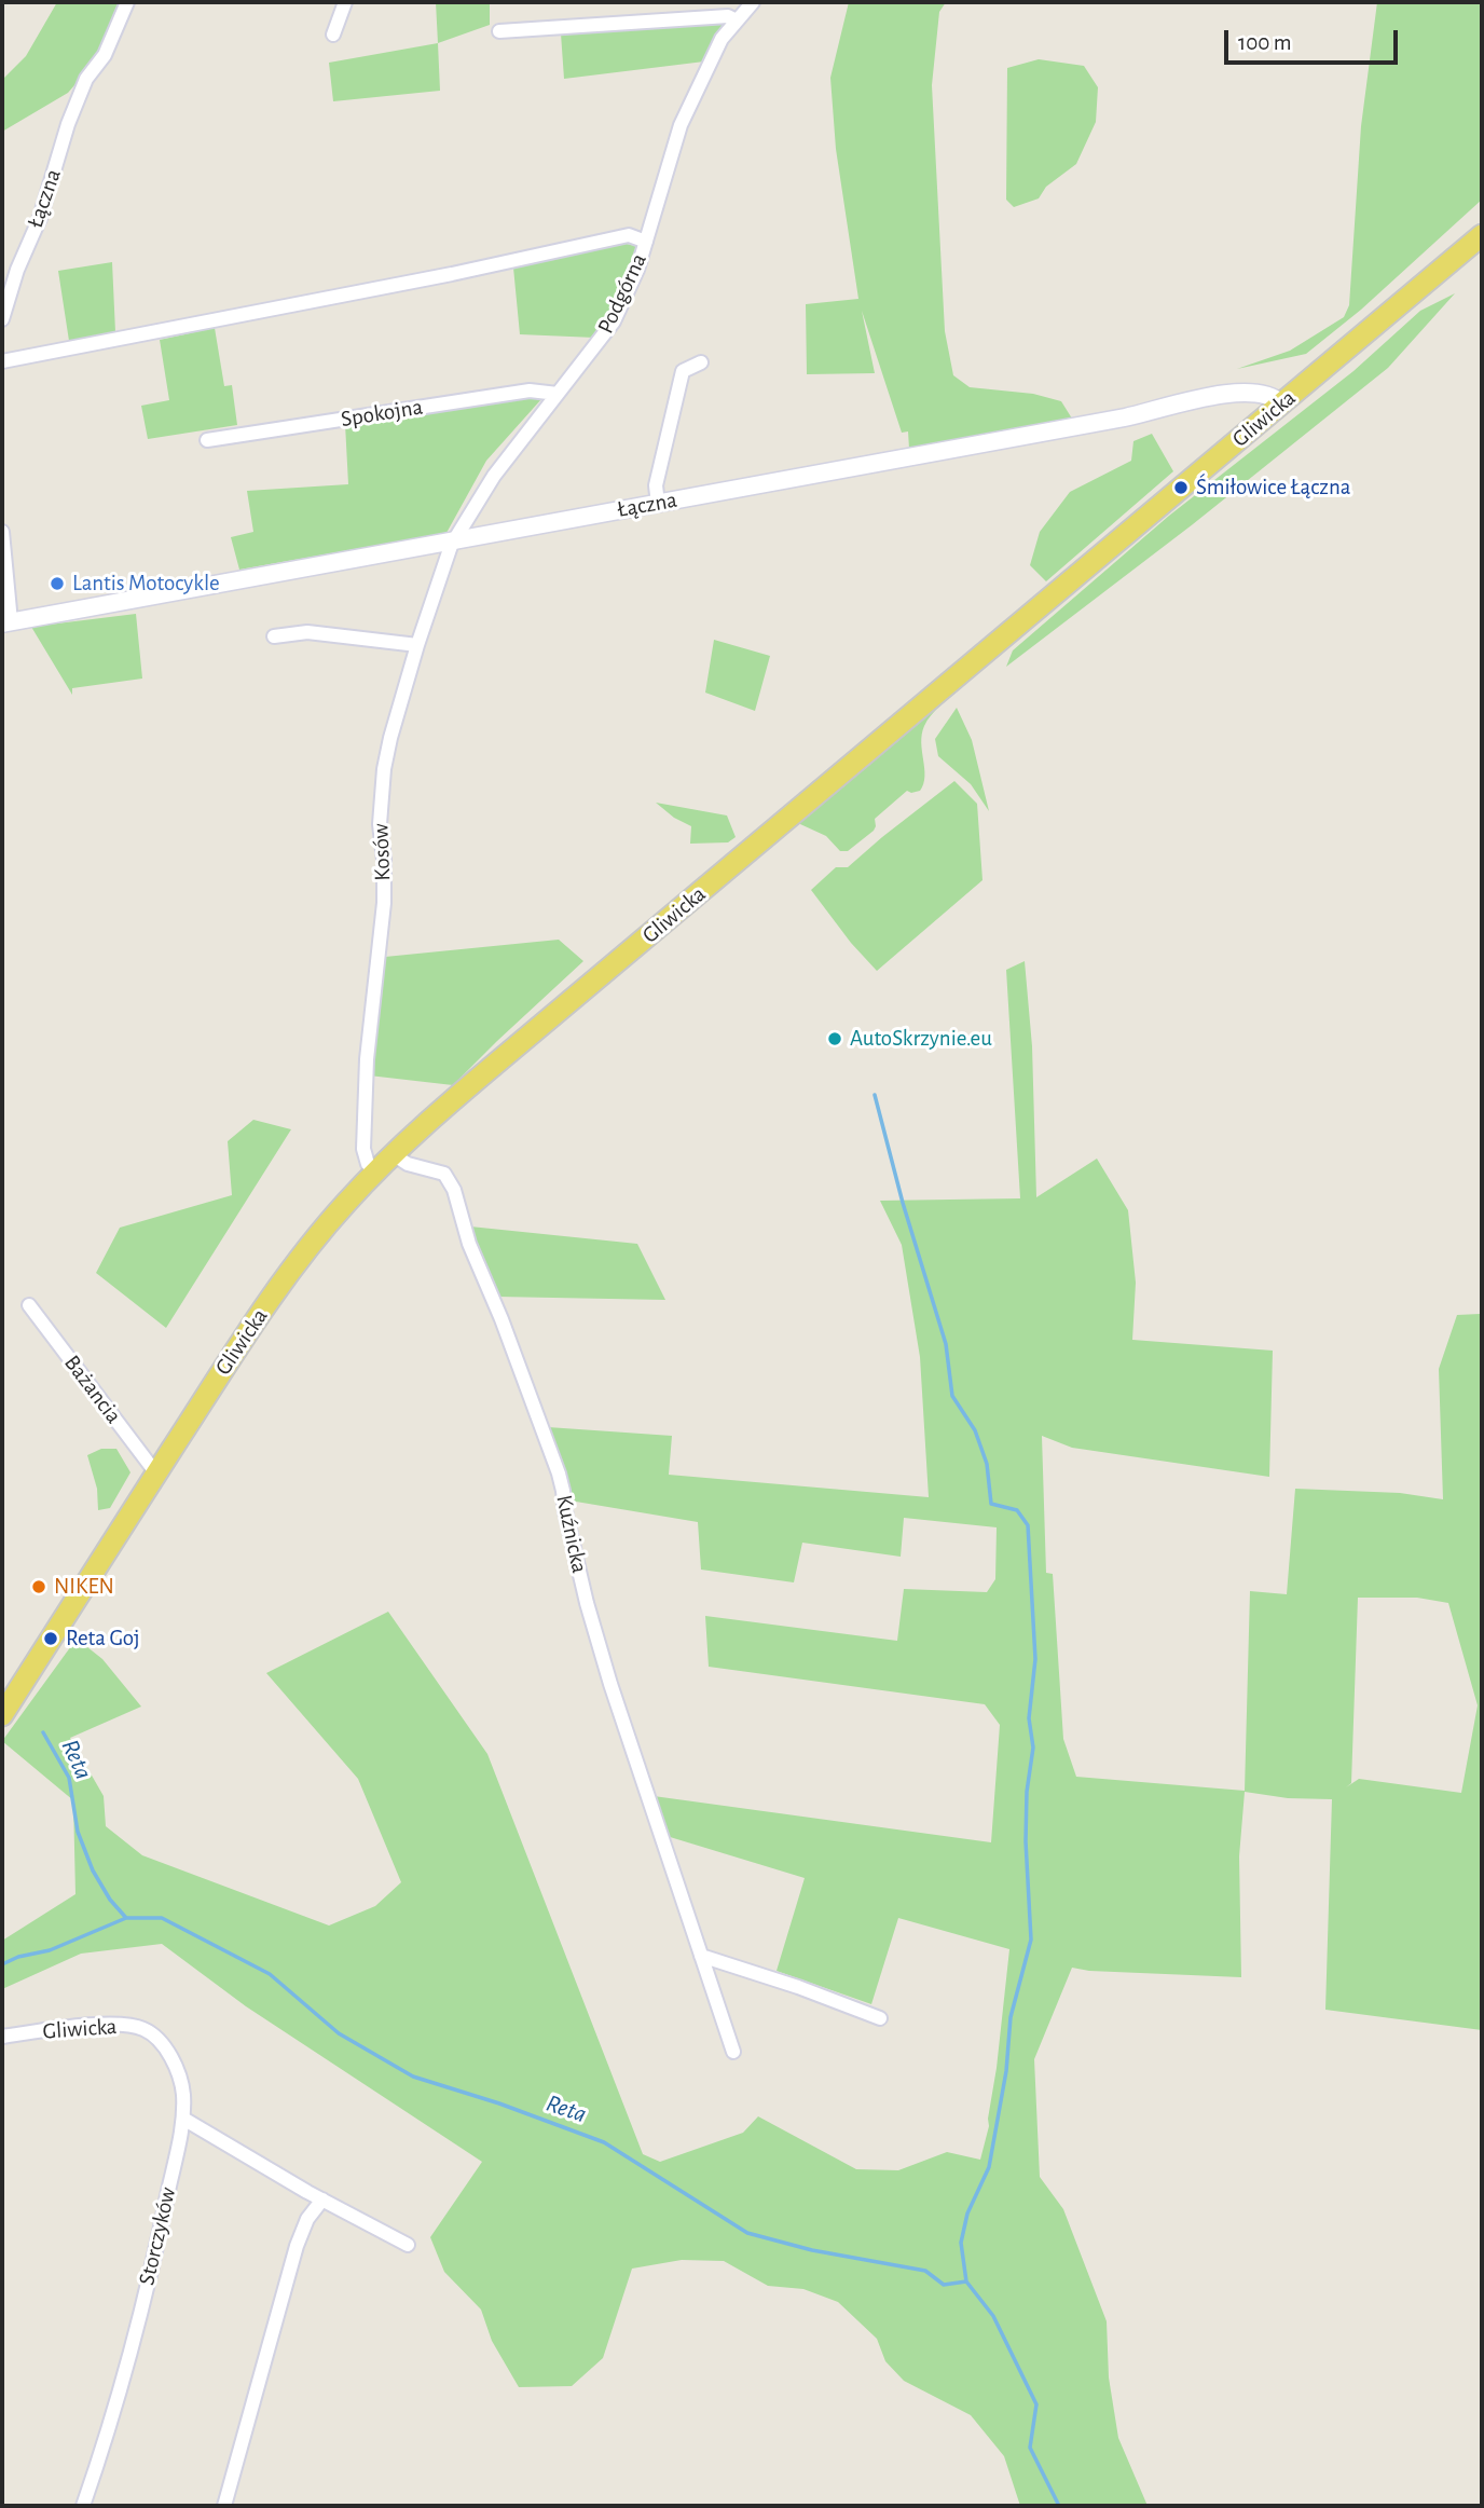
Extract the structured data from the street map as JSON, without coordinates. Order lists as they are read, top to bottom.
{
  "streets": {
    "main road": ["Gliwicka"],
    "street": [
      "Łączna",
      "Podgórna",
      "Spokojna",
      "Kosów",
      "Bażancia",
      "Kuźnicka",
      "Storczyków"
    ]
  },
  "crossings": [
    ["Łączna", "Podgórna"],
    ["Łączna", "Gliwicka"],
    ["Łączna", "Kosów"],
    ["Podgórna", "Spokojna"],
    ["Podgórna", "Kosów"],
    ["Gliwicka", "Kosów"],
    ["Gliwicka", "Bażancia"],
    ["Gliwicka", "Kuźnicka"],
    ["Gliwicka", "Storczyków"]
  ],
  "water": ["Reta"],
  "places": [
    "Śmiłowice Łączna",
    "Lantis Motocykle",
    "AutoSkrzynie.eu",
    "NIKEN",
    "Reta Goj"
  ],
  "scale_bar": "100 m"
}
